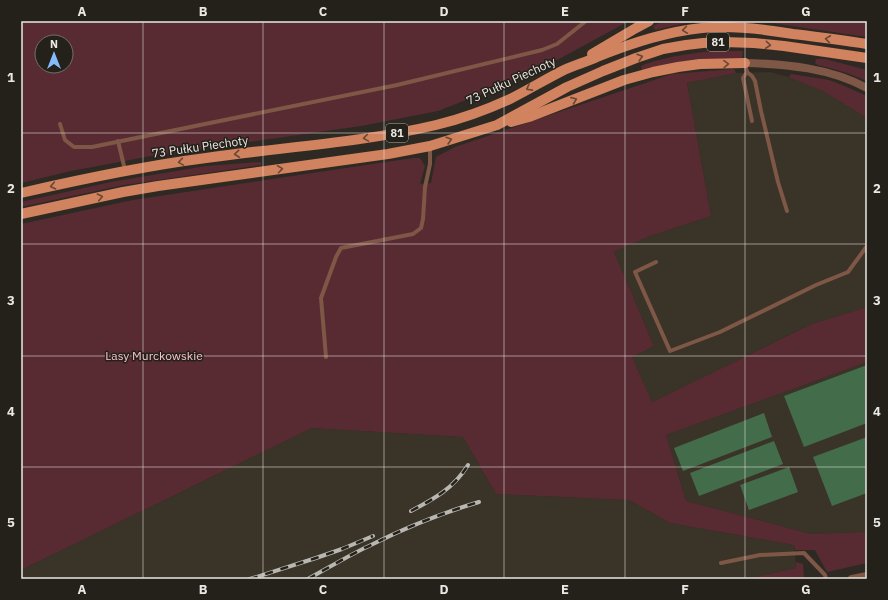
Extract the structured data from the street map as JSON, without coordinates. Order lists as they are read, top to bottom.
{
  "streets": {
    "main road": ["81", "73 Pułku Piechoty"]
  },
  "parks": ["Lasy Murckowskie"],
  "north": "top",
  "grid": {
    "columns": [
      "A",
      "B",
      "C",
      "D",
      "E",
      "F",
      "G"
    ],
    "rows": [
      "1",
      "2",
      "3",
      "4",
      "5"
    ]
  }
}
